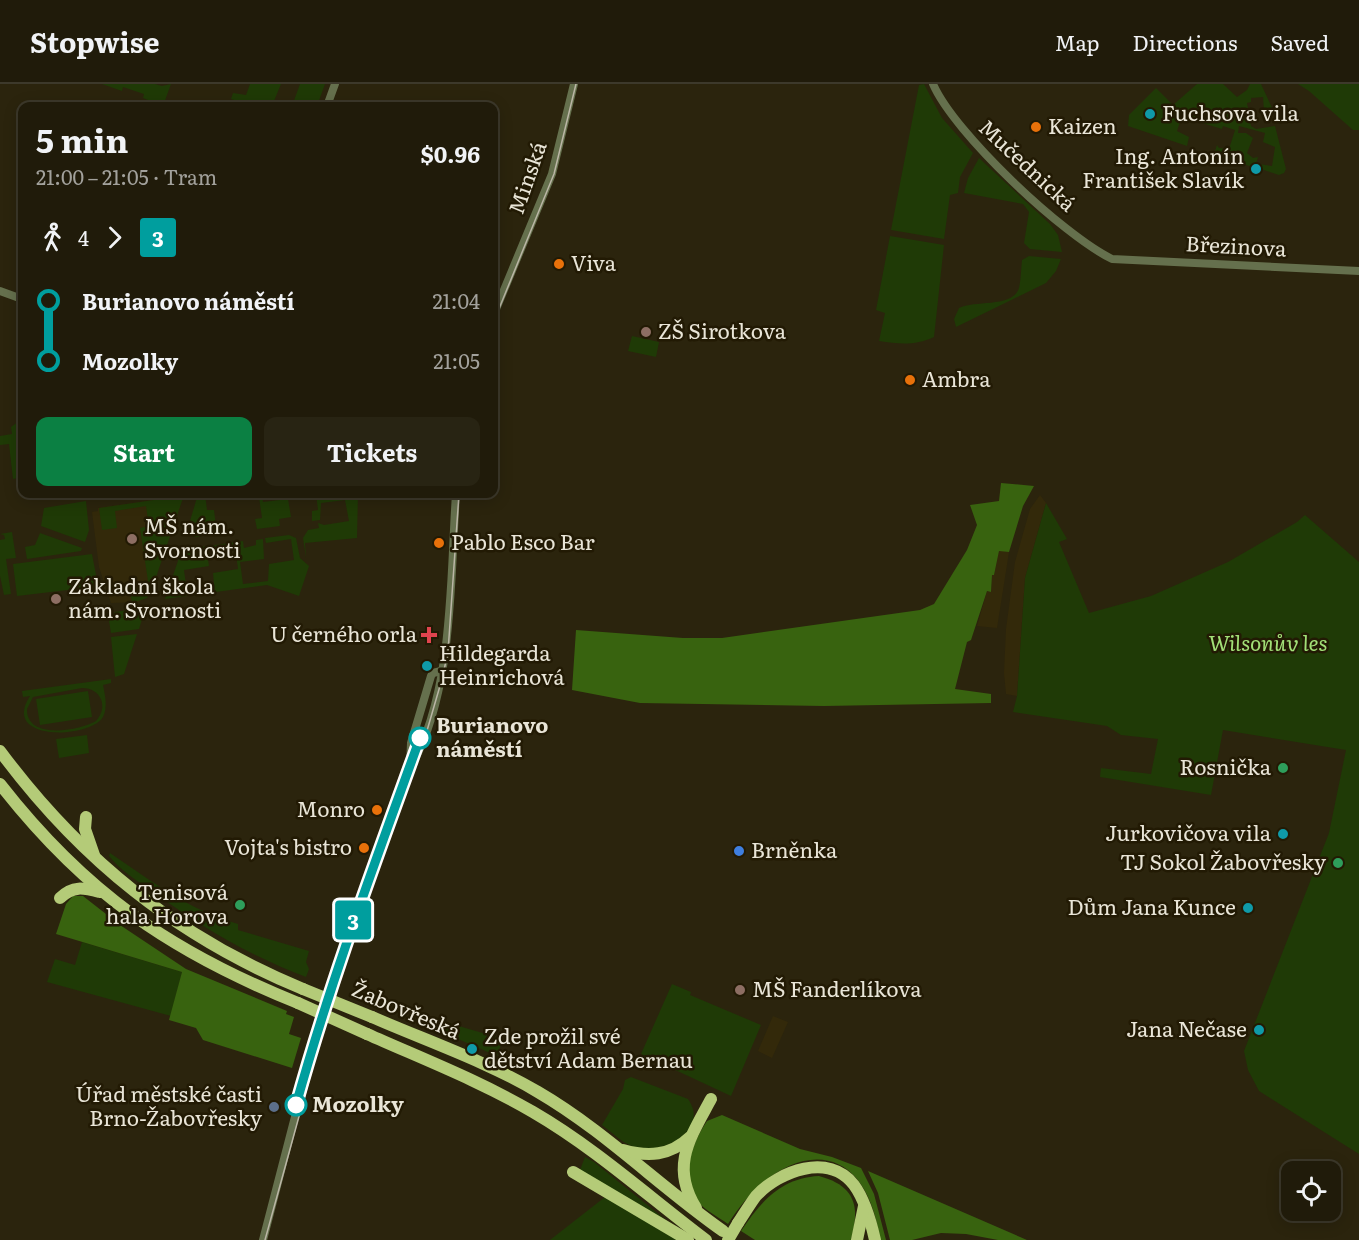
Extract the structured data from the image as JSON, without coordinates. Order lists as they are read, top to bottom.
{
  "streets": {
    "highway": ["Žabovřeská"],
    "street": ["Mučednická", "Minská", "Březinova"]
  },
  "crossings": [
    ["Mučednická", "Březinova"]
  ],
  "parks": ["Wilsonův les"],
  "places": {
    "other": [
      "Fuchsova vila",
      "Kaizen",
      "Ing. Antonín František Slavík",
      "Viva",
      "ZŠ Sirotkova",
      "Ambra",
      "MŠ nám. Svornosti",
      "Pablo Esco Bar",
      "Základní škola nám. Svornosti",
      "Hildegarda Heinrichová",
      "Burianovo náměstí",
      "Rosnička",
      "Monro",
      "Jurkovičova vila",
      "Vojta's bistro",
      "Brněnka",
      "TJ Sokol Žabovřesky",
      "Tenisová hala Horova",
      "Dům Jana Kunce",
      "MŠ Fanderlíkova",
      "Jana Nečase",
      "Zde prožil své dětství Adam Bernau",
      "Mozolky",
      "Úřad městské časti Brno-Žabovřesky"
    ],
    "health": ["U černého orla"]
  },
  "lines": ["tram line 3"],
  "page": {
    "header": "Stopwise",
    "nav": ["Map", "Directions", "Saved"],
    "on_map": "3",
    "heading": ["5 min", "21:00 – 21:05 · Tram", "$0.96"],
    "legs": ["4", "3"],
    "list": [
      {
        "name": "Burianovo náměstí",
        "value": "21:04"
      },
      {
        "name": "Mozolky",
        "value": "21:05"
      }
    ],
    "buttons": ["Start", "Tickets"]
  }
}
